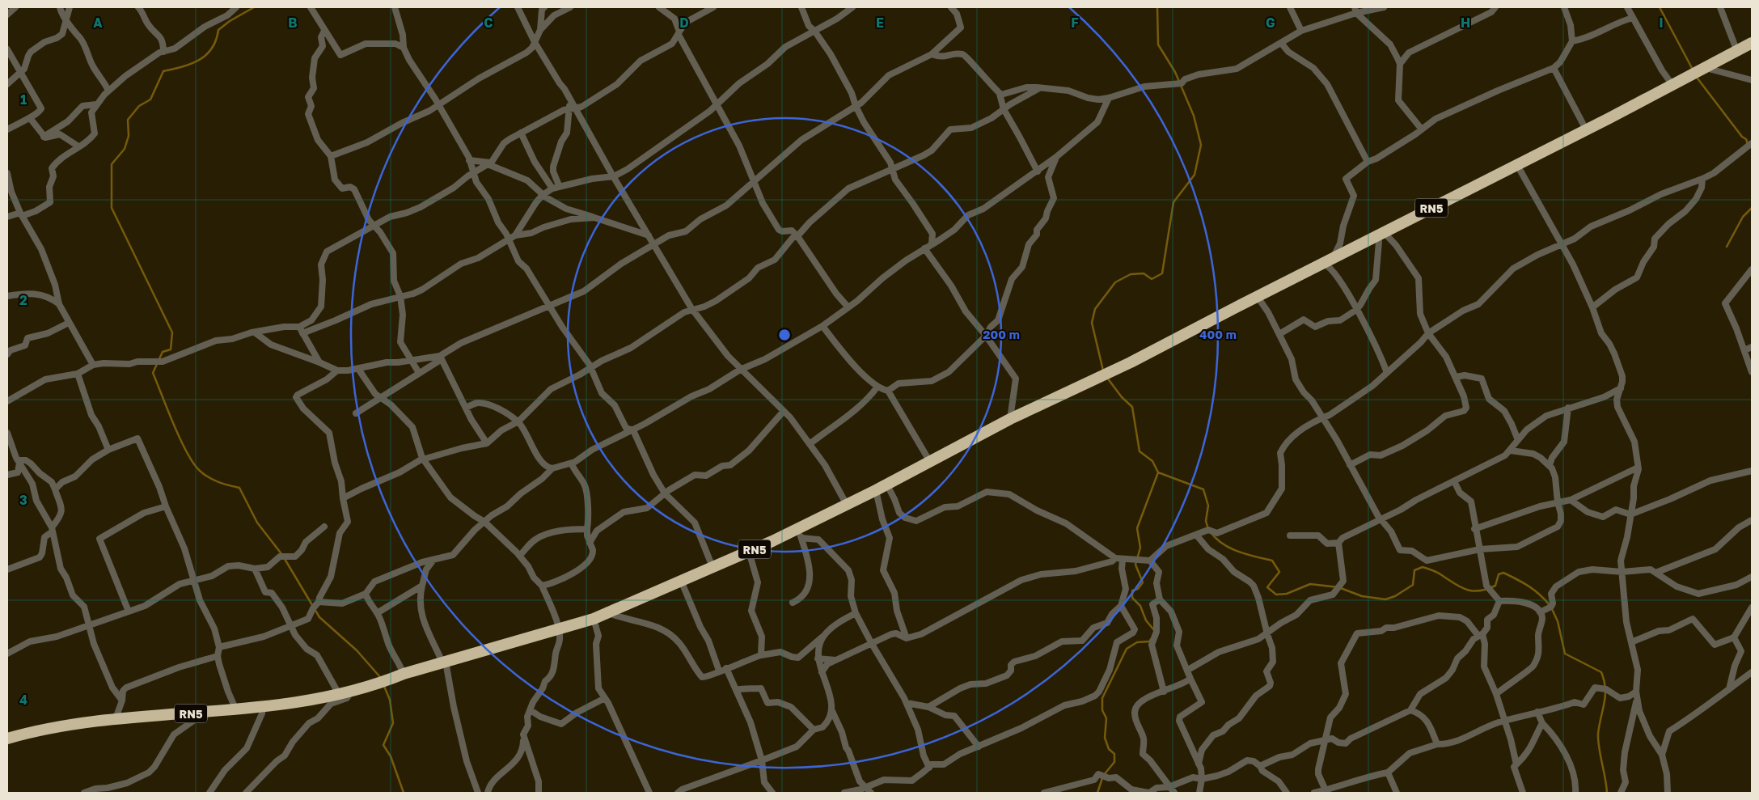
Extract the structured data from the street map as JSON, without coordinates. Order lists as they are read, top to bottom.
{
  "streets": {
    "highway": ["RN5"]
  },
  "grid": {
    "columns": [
      "A",
      "B",
      "C",
      "D",
      "E",
      "F",
      "G",
      "H",
      "I"
    ],
    "rows": [
      "1",
      "2",
      "3",
      "4"
    ]
  },
  "rings": ["200 m", "400 m"]
}
